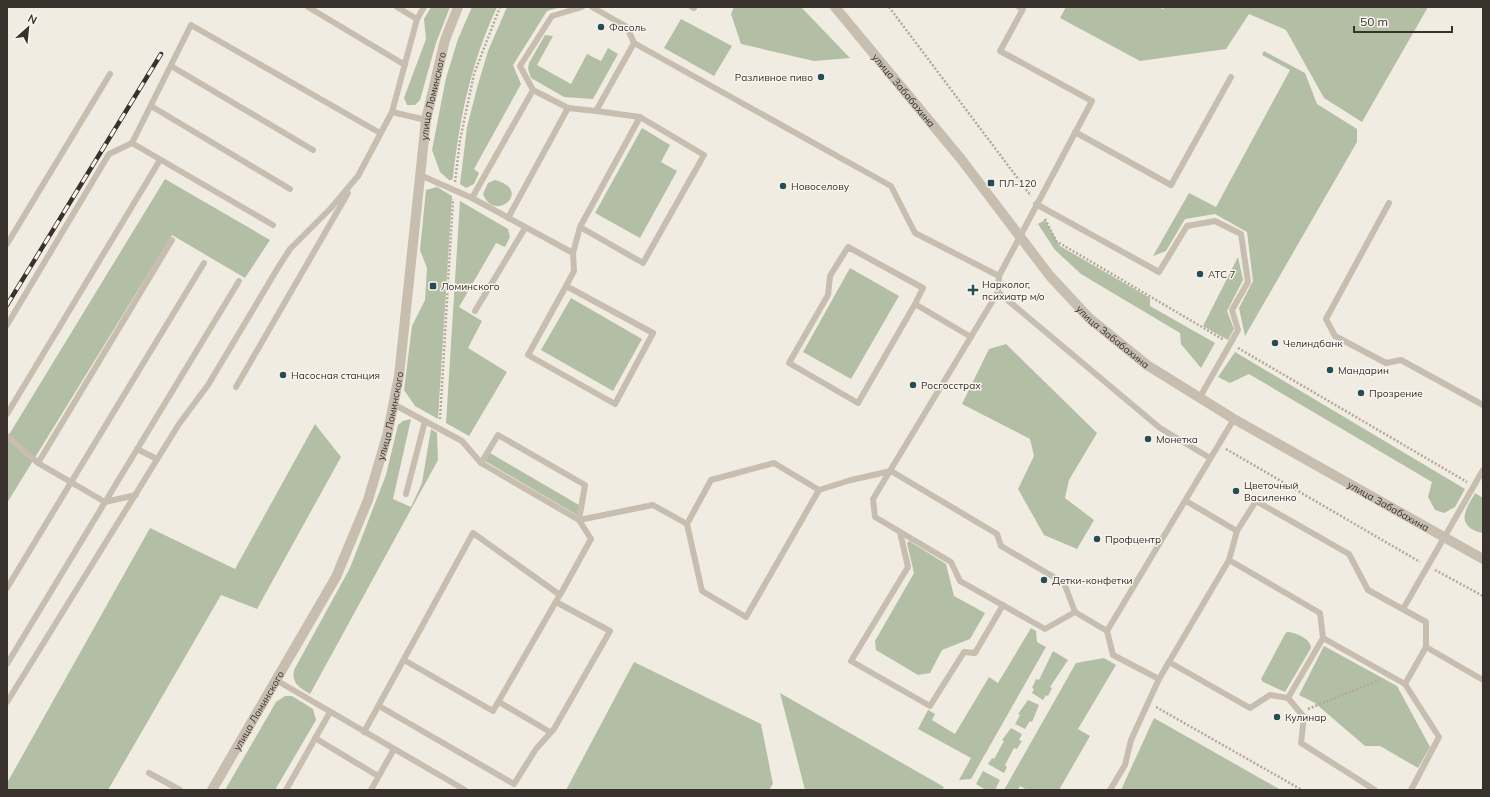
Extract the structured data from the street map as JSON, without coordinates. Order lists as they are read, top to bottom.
{
  "streets": {
    "street": ["улица Забабахина", "улица Ломинского"]
  },
  "places": {
    "other": [
      "Фасоль",
      "Разливное пиво",
      "Новоселову",
      "АТС 7",
      "Челиндбанк",
      "Мандарин",
      "Насосная станция",
      "Росгосстрах",
      "Прозрение",
      "Монетка",
      "Цветочный Василенко",
      "Профцентр",
      "Детки-конфетки",
      "Кулинар"
    ],
    "transit": ["ПЛ-120", "Ломинского"],
    "health": ["Нарколог, психиатр м/о"]
  },
  "scale_bar": "50 m",
  "north": "top right"
}
